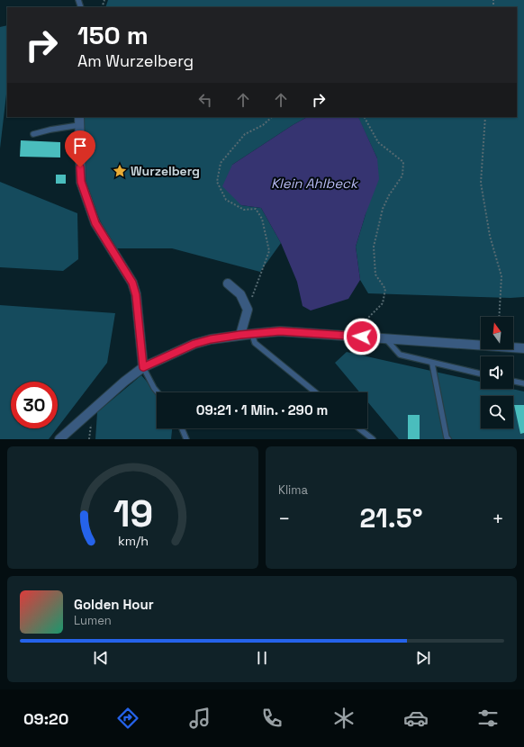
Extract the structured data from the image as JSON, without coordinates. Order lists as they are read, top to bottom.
{
  "water": ["Klein Ahlbeck"],
  "places": {
    "place": ["Wurzelberg"]
  },
  "north": "top",
  "page": {
    "turn": ["150 m", "Am Wurzelberg"],
    "limit": "30",
    "trip": "09:21 · 1 Min. · 290 m",
    "tile": "Klima",
    "heat": ["−", "21.5°", "+"],
    "song": ["Golden Hour", "Lumen"],
    "tabs": "09:20",
    "gauge": ["19", "km/h"]
  }
}
